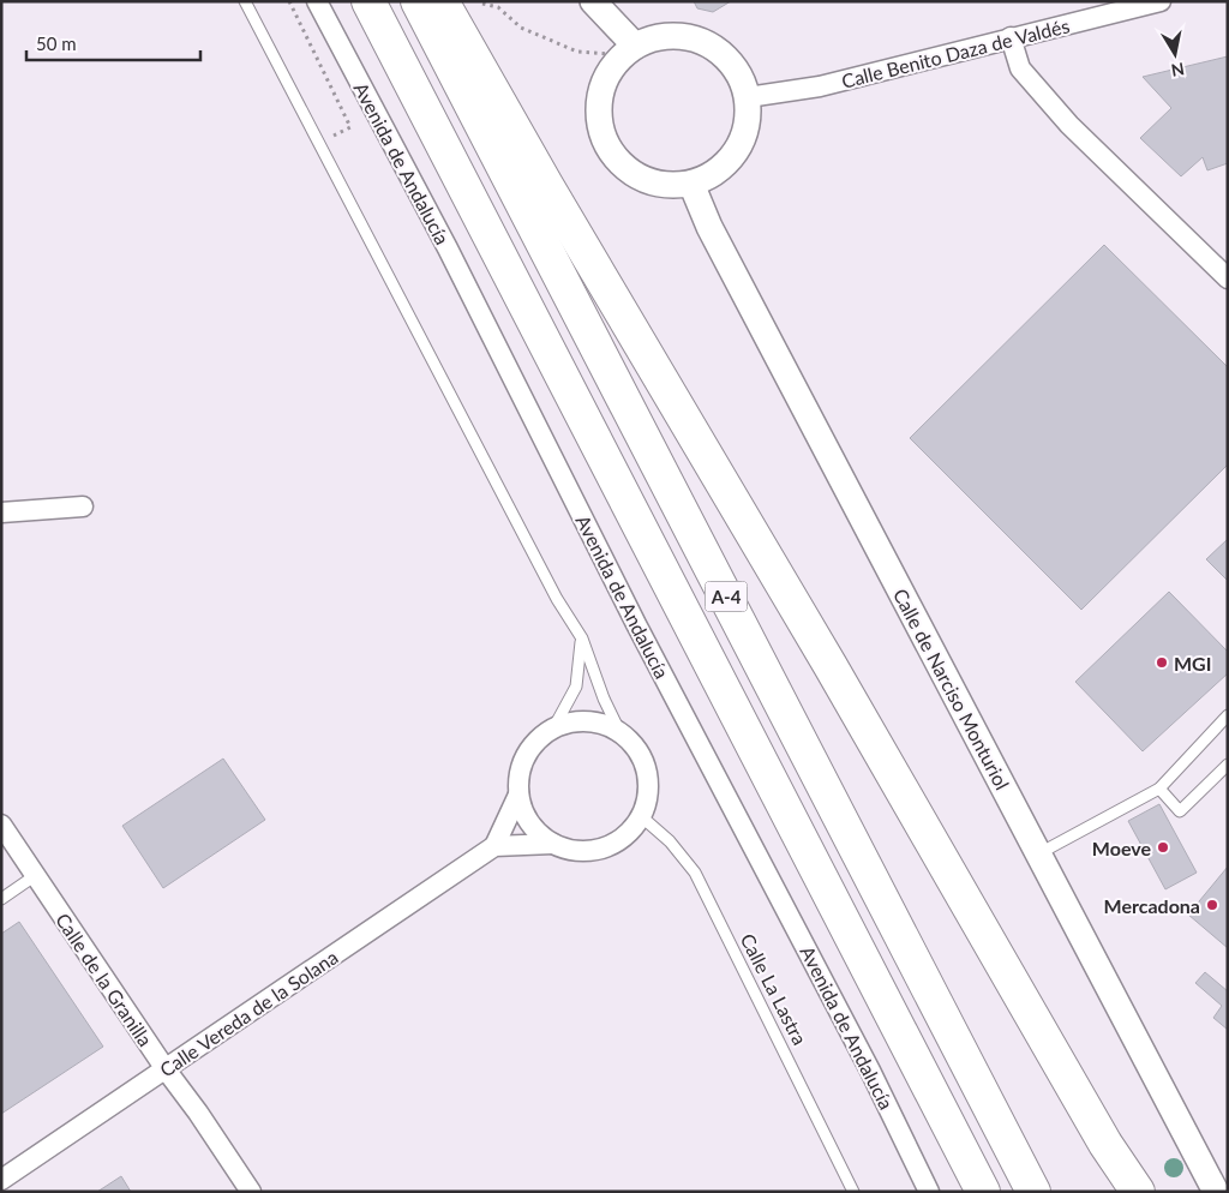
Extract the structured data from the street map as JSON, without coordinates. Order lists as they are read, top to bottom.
{
  "streets": {
    "highway": ["A-4"],
    "street": [
      "Calle Benito Daza de Valdés",
      "Avenida de Andalucía",
      "Calle de Narciso Monturiol",
      "Calle de la Granilla",
      "Calle Vereda de la Solana"
    ],
    "lane": ["Calle La Lastra"]
  },
  "crossings": [
    ["Calle Benito Daza de Valdés", "Calle de Narciso Monturiol"],
    ["Calle de la Granilla", "Calle Vereda de la Solana"]
  ],
  "places": ["MGI", "Moeve", "Mercadona"],
  "scale_bar": "50 m",
  "north": "bottom"
}
